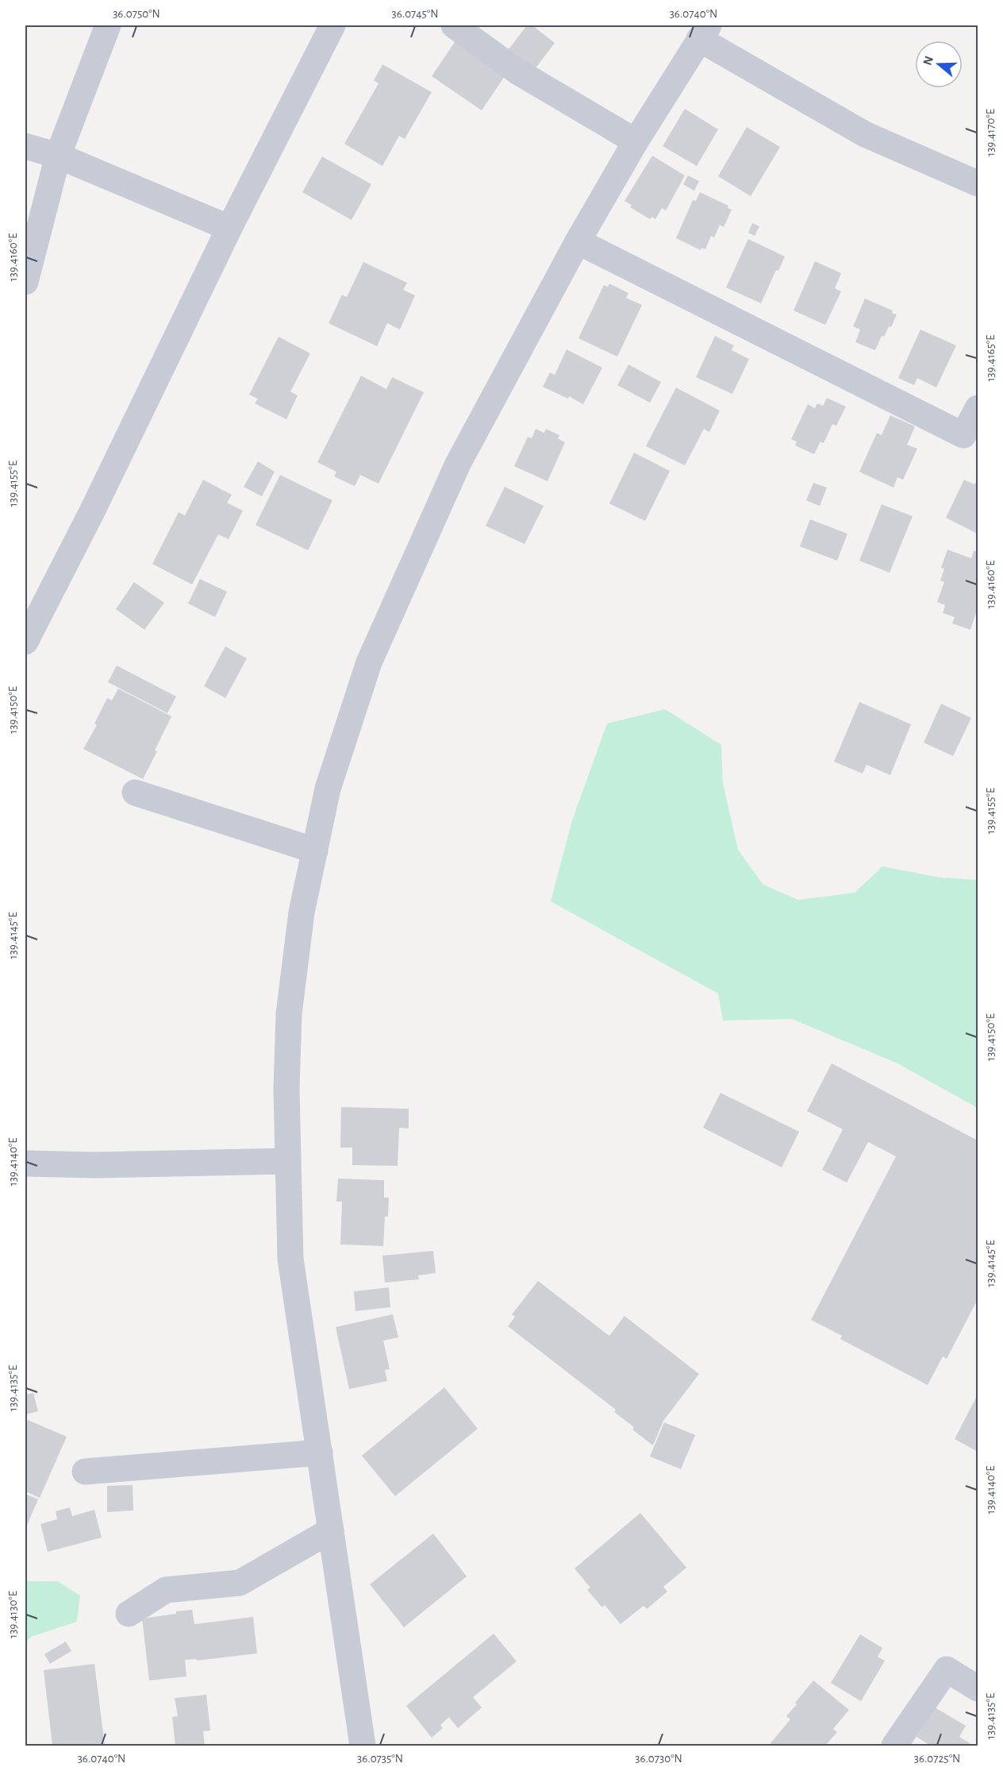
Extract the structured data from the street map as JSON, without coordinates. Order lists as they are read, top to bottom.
{
  "north": "left",
  "coordinates": [
    "36.0750°N",
    "36.0745°N",
    "36.0740°N",
    "139.4170°E",
    "139.4160°E",
    "139.4165°E",
    "139.4155°E",
    "139.4150°E",
    "139.4145°E",
    "139.4140°E",
    "139.4135°E",
    "139.4130°E",
    "36.0735°N",
    "36.0730°N",
    "36.0725°N"
  ]
}
